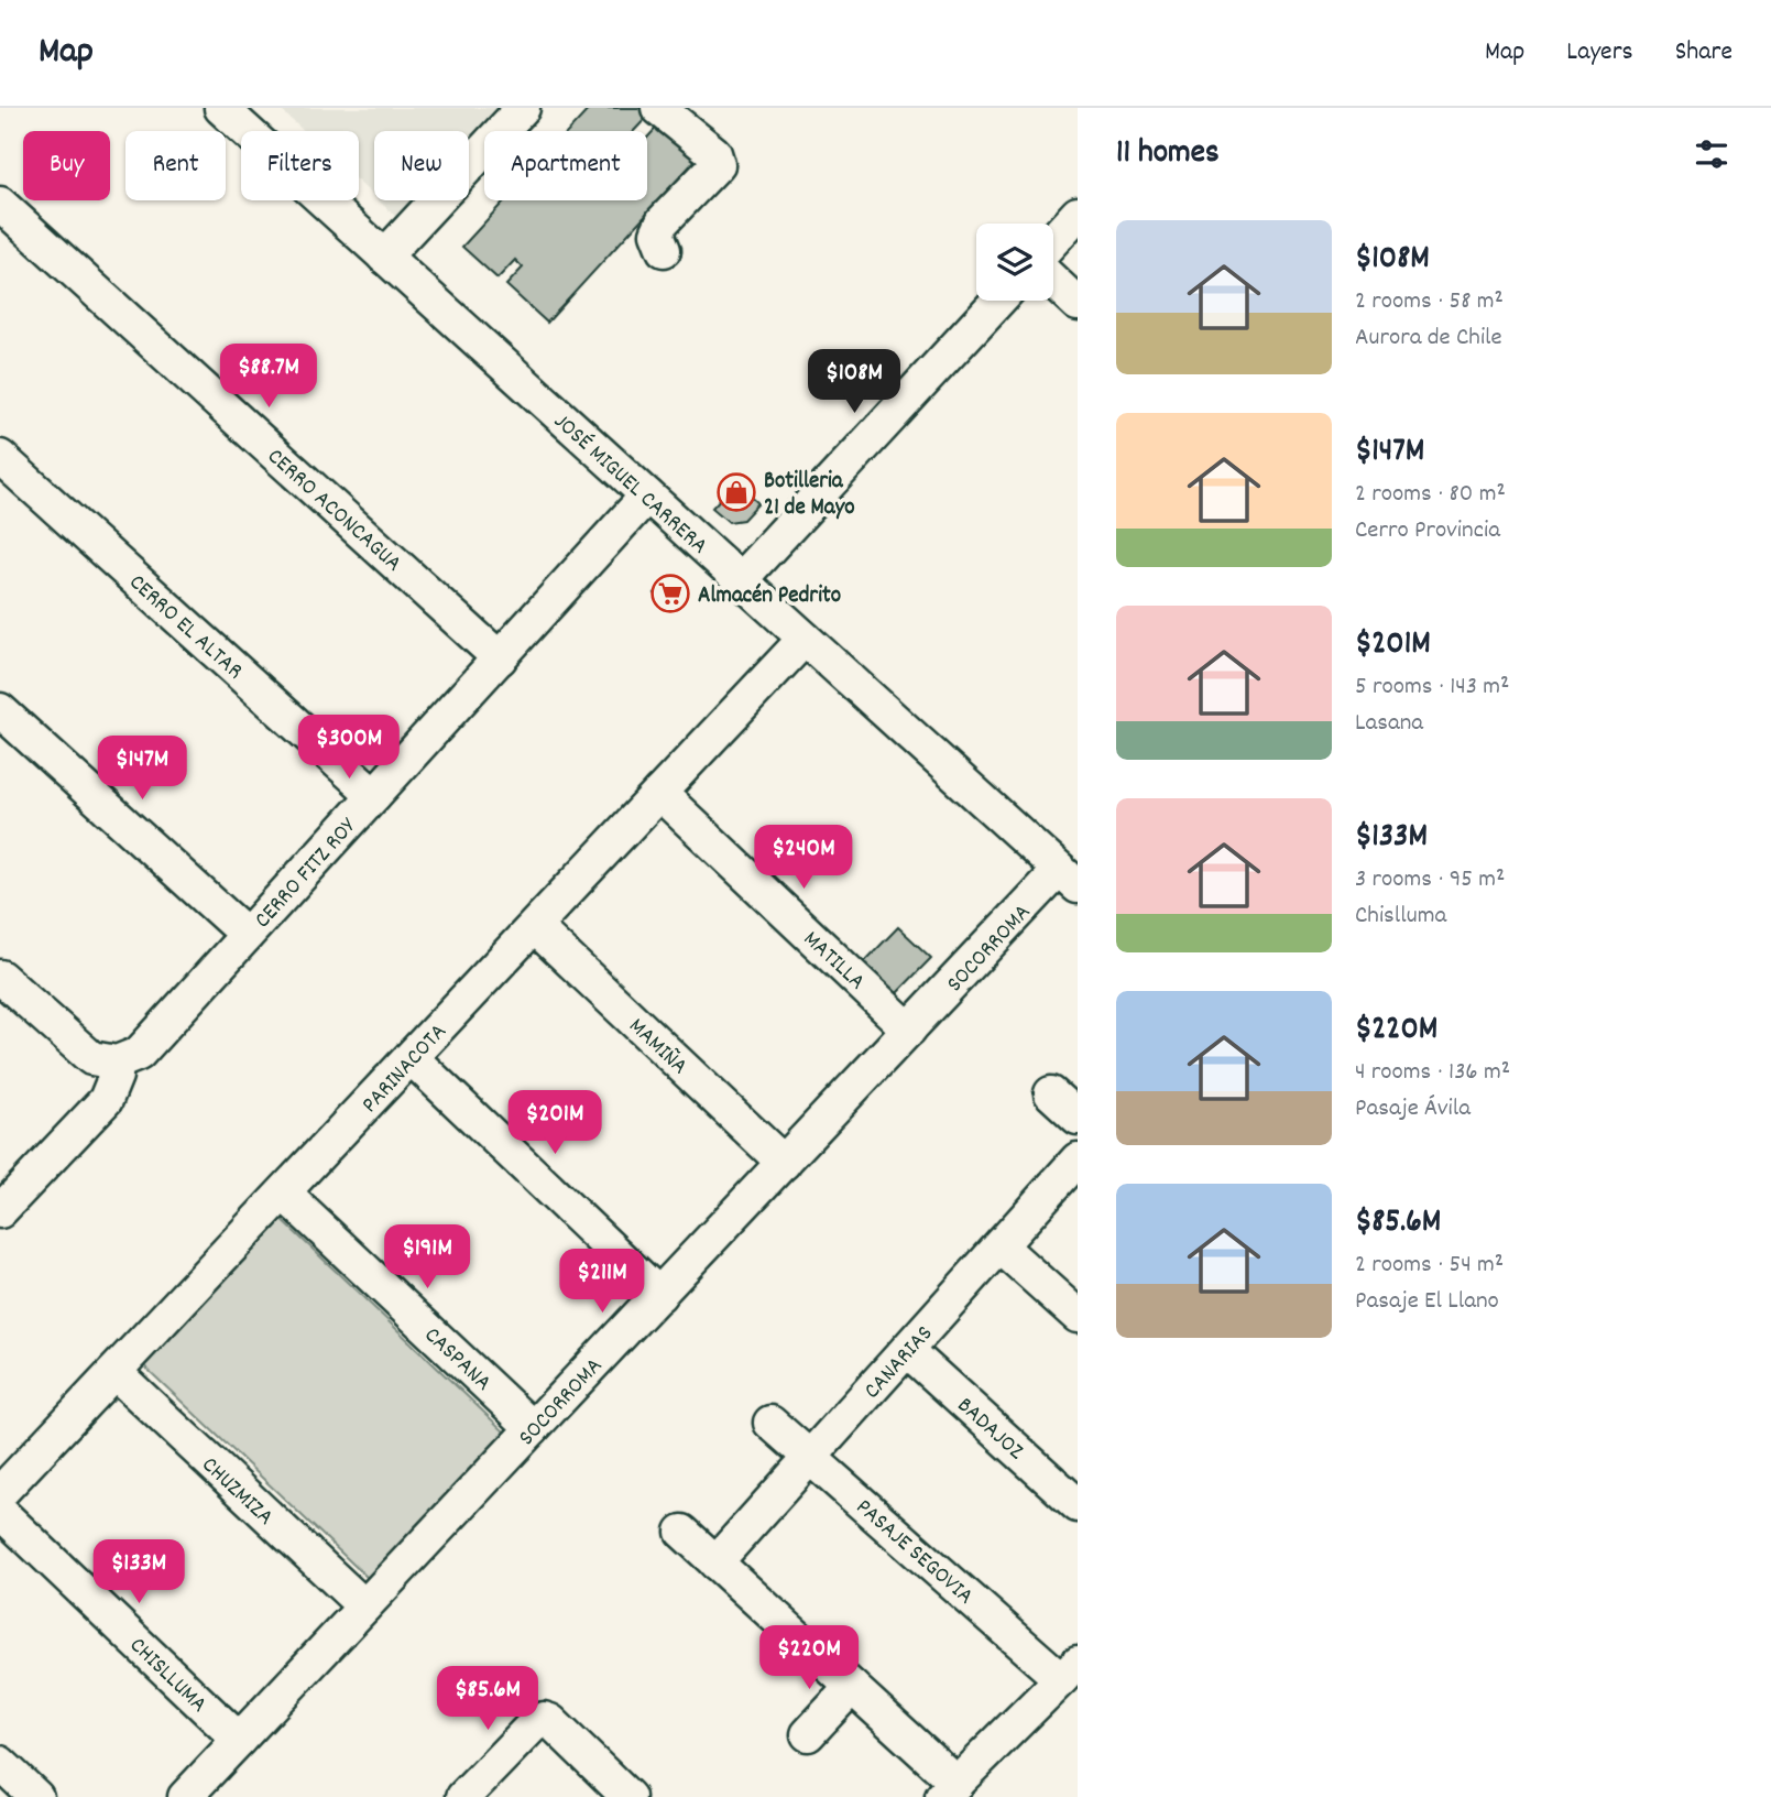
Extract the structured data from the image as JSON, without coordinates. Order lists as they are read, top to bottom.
{
  "streets": {
    "street": [
      "JOSÉ MIGUEL CARRERA",
      "CERRO ACONCAGUA",
      "CERRO EL ALTAR",
      "CERRO FITZ ROY",
      "SOCORROMA",
      "MATILLA",
      "MAMIÑA",
      "PARINACOTA",
      "CASPANA",
      "CANARIAS",
      "BADAJOZ",
      "CHUZMIZA",
      "PASAJE SEGOVIA",
      "CHISLLUMA"
    ]
  },
  "crossings": [
    ["JOSÉ MIGUEL CARRERA", "CERRO FITZ ROY"],
    ["JOSÉ MIGUEL CARRERA", "SOCORROMA"],
    ["JOSÉ MIGUEL CARRERA", "PARINACOTA"],
    ["CERRO ACONCAGUA", "CERRO FITZ ROY"],
    ["CERRO EL ALTAR", "CERRO FITZ ROY"],
    ["SOCORROMA", "MATILLA"],
    ["SOCORROMA", "MAMIÑA"],
    ["SOCORROMA", "CASPANA"],
    ["SOCORROMA", "CHUZMIZA"],
    ["SOCORROMA", "CHISLLUMA"],
    ["MATILLA", "PARINACOTA"],
    ["MAMIÑA", "PARINACOTA"],
    ["PARINACOTA", "CASPANA"],
    ["PARINACOTA", "CHUZMIZA"],
    ["CANARIAS", "BADAJOZ"],
    ["CANARIAS", "PASAJE SEGOVIA"]
  ],
  "places": {
    "shop": ["Botilleria 21 de Mayo"],
    "supermarket": ["Almacén Pedrito"]
  },
  "page": {
    "header": "Map",
    "nav": ["Map", "Layers", "Share"],
    "heading": "11 homes",
    "chip": [
      "Buy",
      "Rent",
      "Filters",
      "New",
      "Apartment"
    ],
    "list": [
      {
        "name": "$108M",
        "note": "2 rooms · 58 m² · Aurora de Chile"
      },
      {
        "name": "$147M",
        "note": "2 rooms · 80 m² · Cerro Provincia"
      },
      {
        "name": "$201M",
        "note": "5 rooms · 143 m² · Lasana"
      },
      {
        "name": "$133M",
        "note": "3 rooms · 95 m² · Chislluma"
      },
      {
        "name": "$220M",
        "note": "4 rooms · 136 m² · Pasaje Ávila"
      },
      {
        "name": "$85.6M",
        "note": "2 rooms · 54 m² · Pasaje El Llano"
      }
    ],
    "price": [
      "$88.7M",
      "$108M",
      "$300M",
      "$147M",
      "$240M",
      "$201M",
      "$191M",
      "$211M",
      "$133M",
      "$220M",
      "$85.6M"
    ]
  }
}
